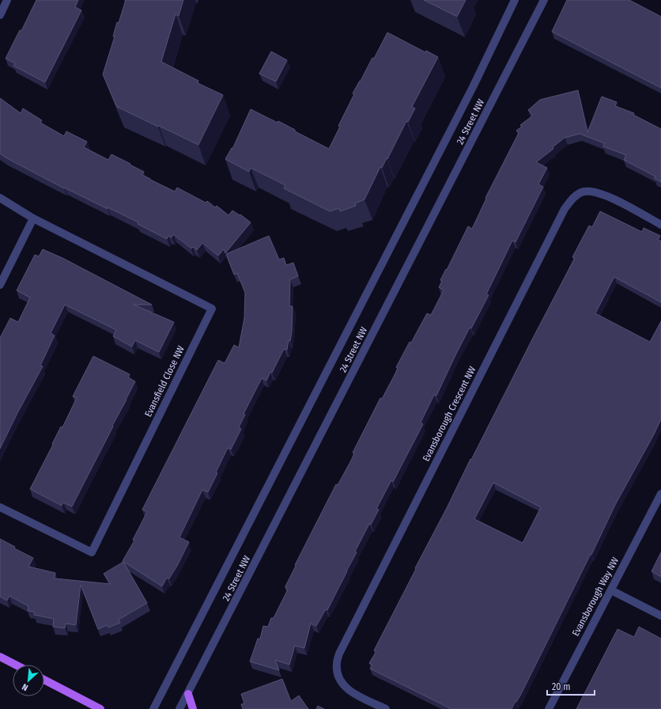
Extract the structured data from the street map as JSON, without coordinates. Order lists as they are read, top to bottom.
{
  "streets": {
    "street": [
      "24 Street NW",
      "Evansfield Close NW",
      "Evansborough Crescent NW",
      "Evansborough Way NW"
    ]
  },
  "scale_bar": "20 m",
  "north": "bottom left"
}
